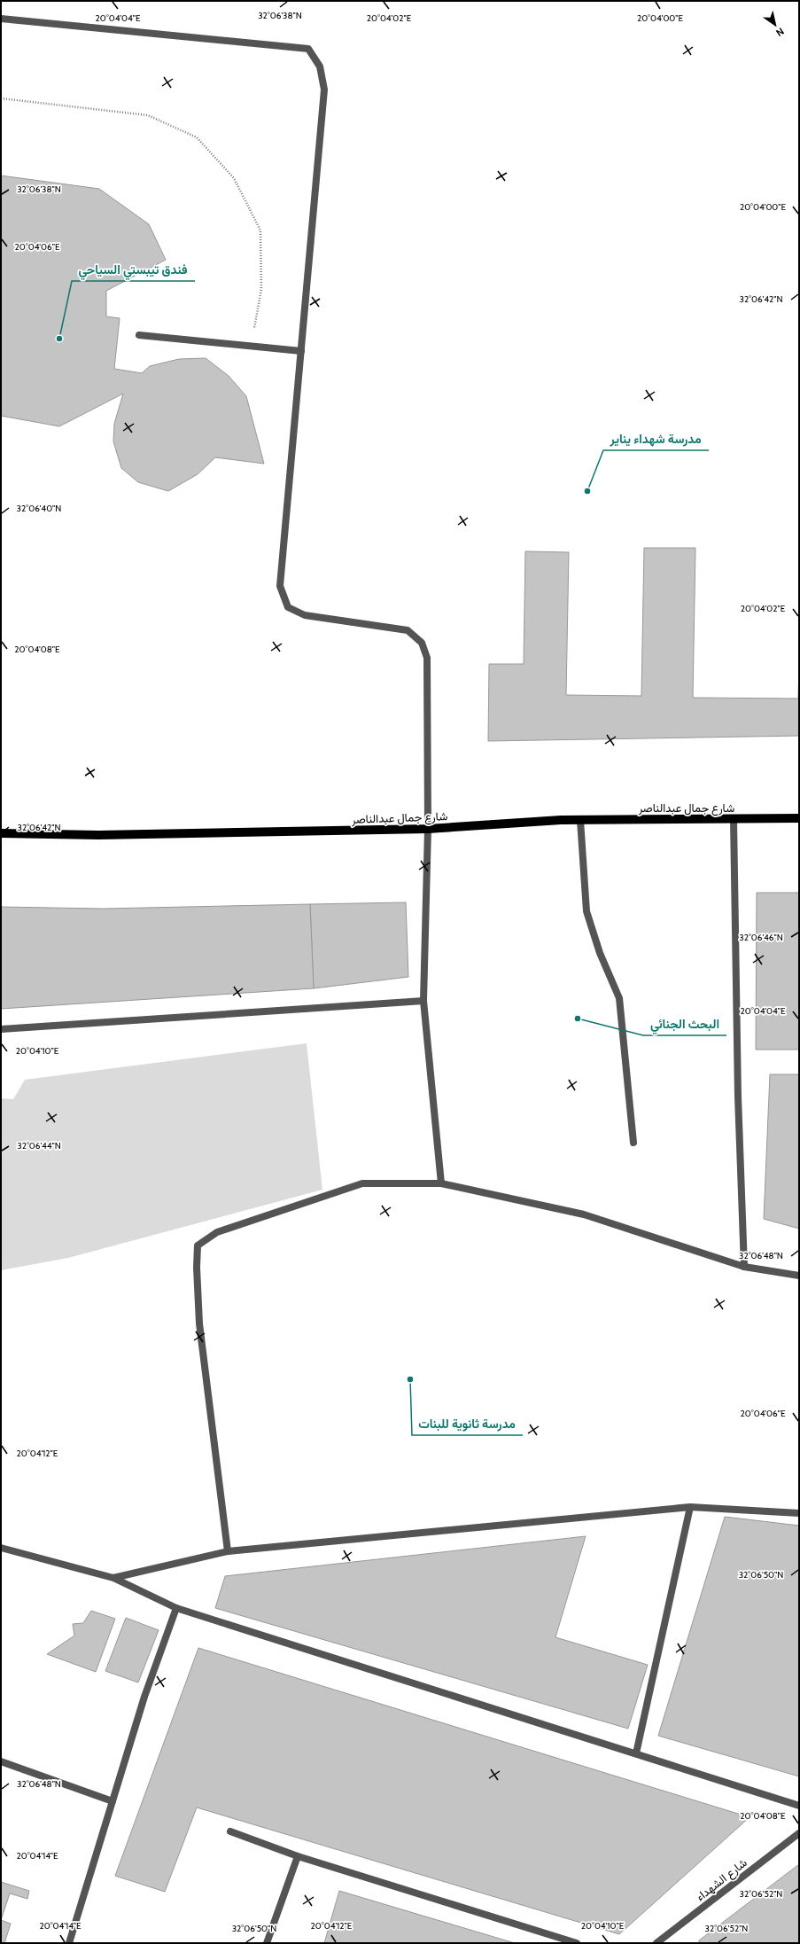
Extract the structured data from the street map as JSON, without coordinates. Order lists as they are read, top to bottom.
{
  "streets": {
    "main road": ["شارع جمال عبدالناصر"],
    "street": ["شارع الشهداء"]
  },
  "places": [
    "فندق تيبستي السياحي",
    "مدرسة شهداء يناير",
    "البحث الجنائي",
    "مدرسة ثانوية للبنات"
  ],
  "north": "bottom right",
  "coordinates": [
    "32°06'38\"N",
    "20°04'04\"E",
    "20°04'02\"E",
    "20°04'00\"E",
    "20°04'06\"E",
    "32°06'42\"N",
    "32°06'40\"N",
    "20°04'08\"E",
    "32°06'46\"N",
    "20°04'10\"E",
    "32°06'44\"N",
    "32°06'48\"N",
    "20°04'12\"E",
    "32°06'50\"N",
    "20°04'14\"E",
    "32°06'52\"N"
  ]
}
